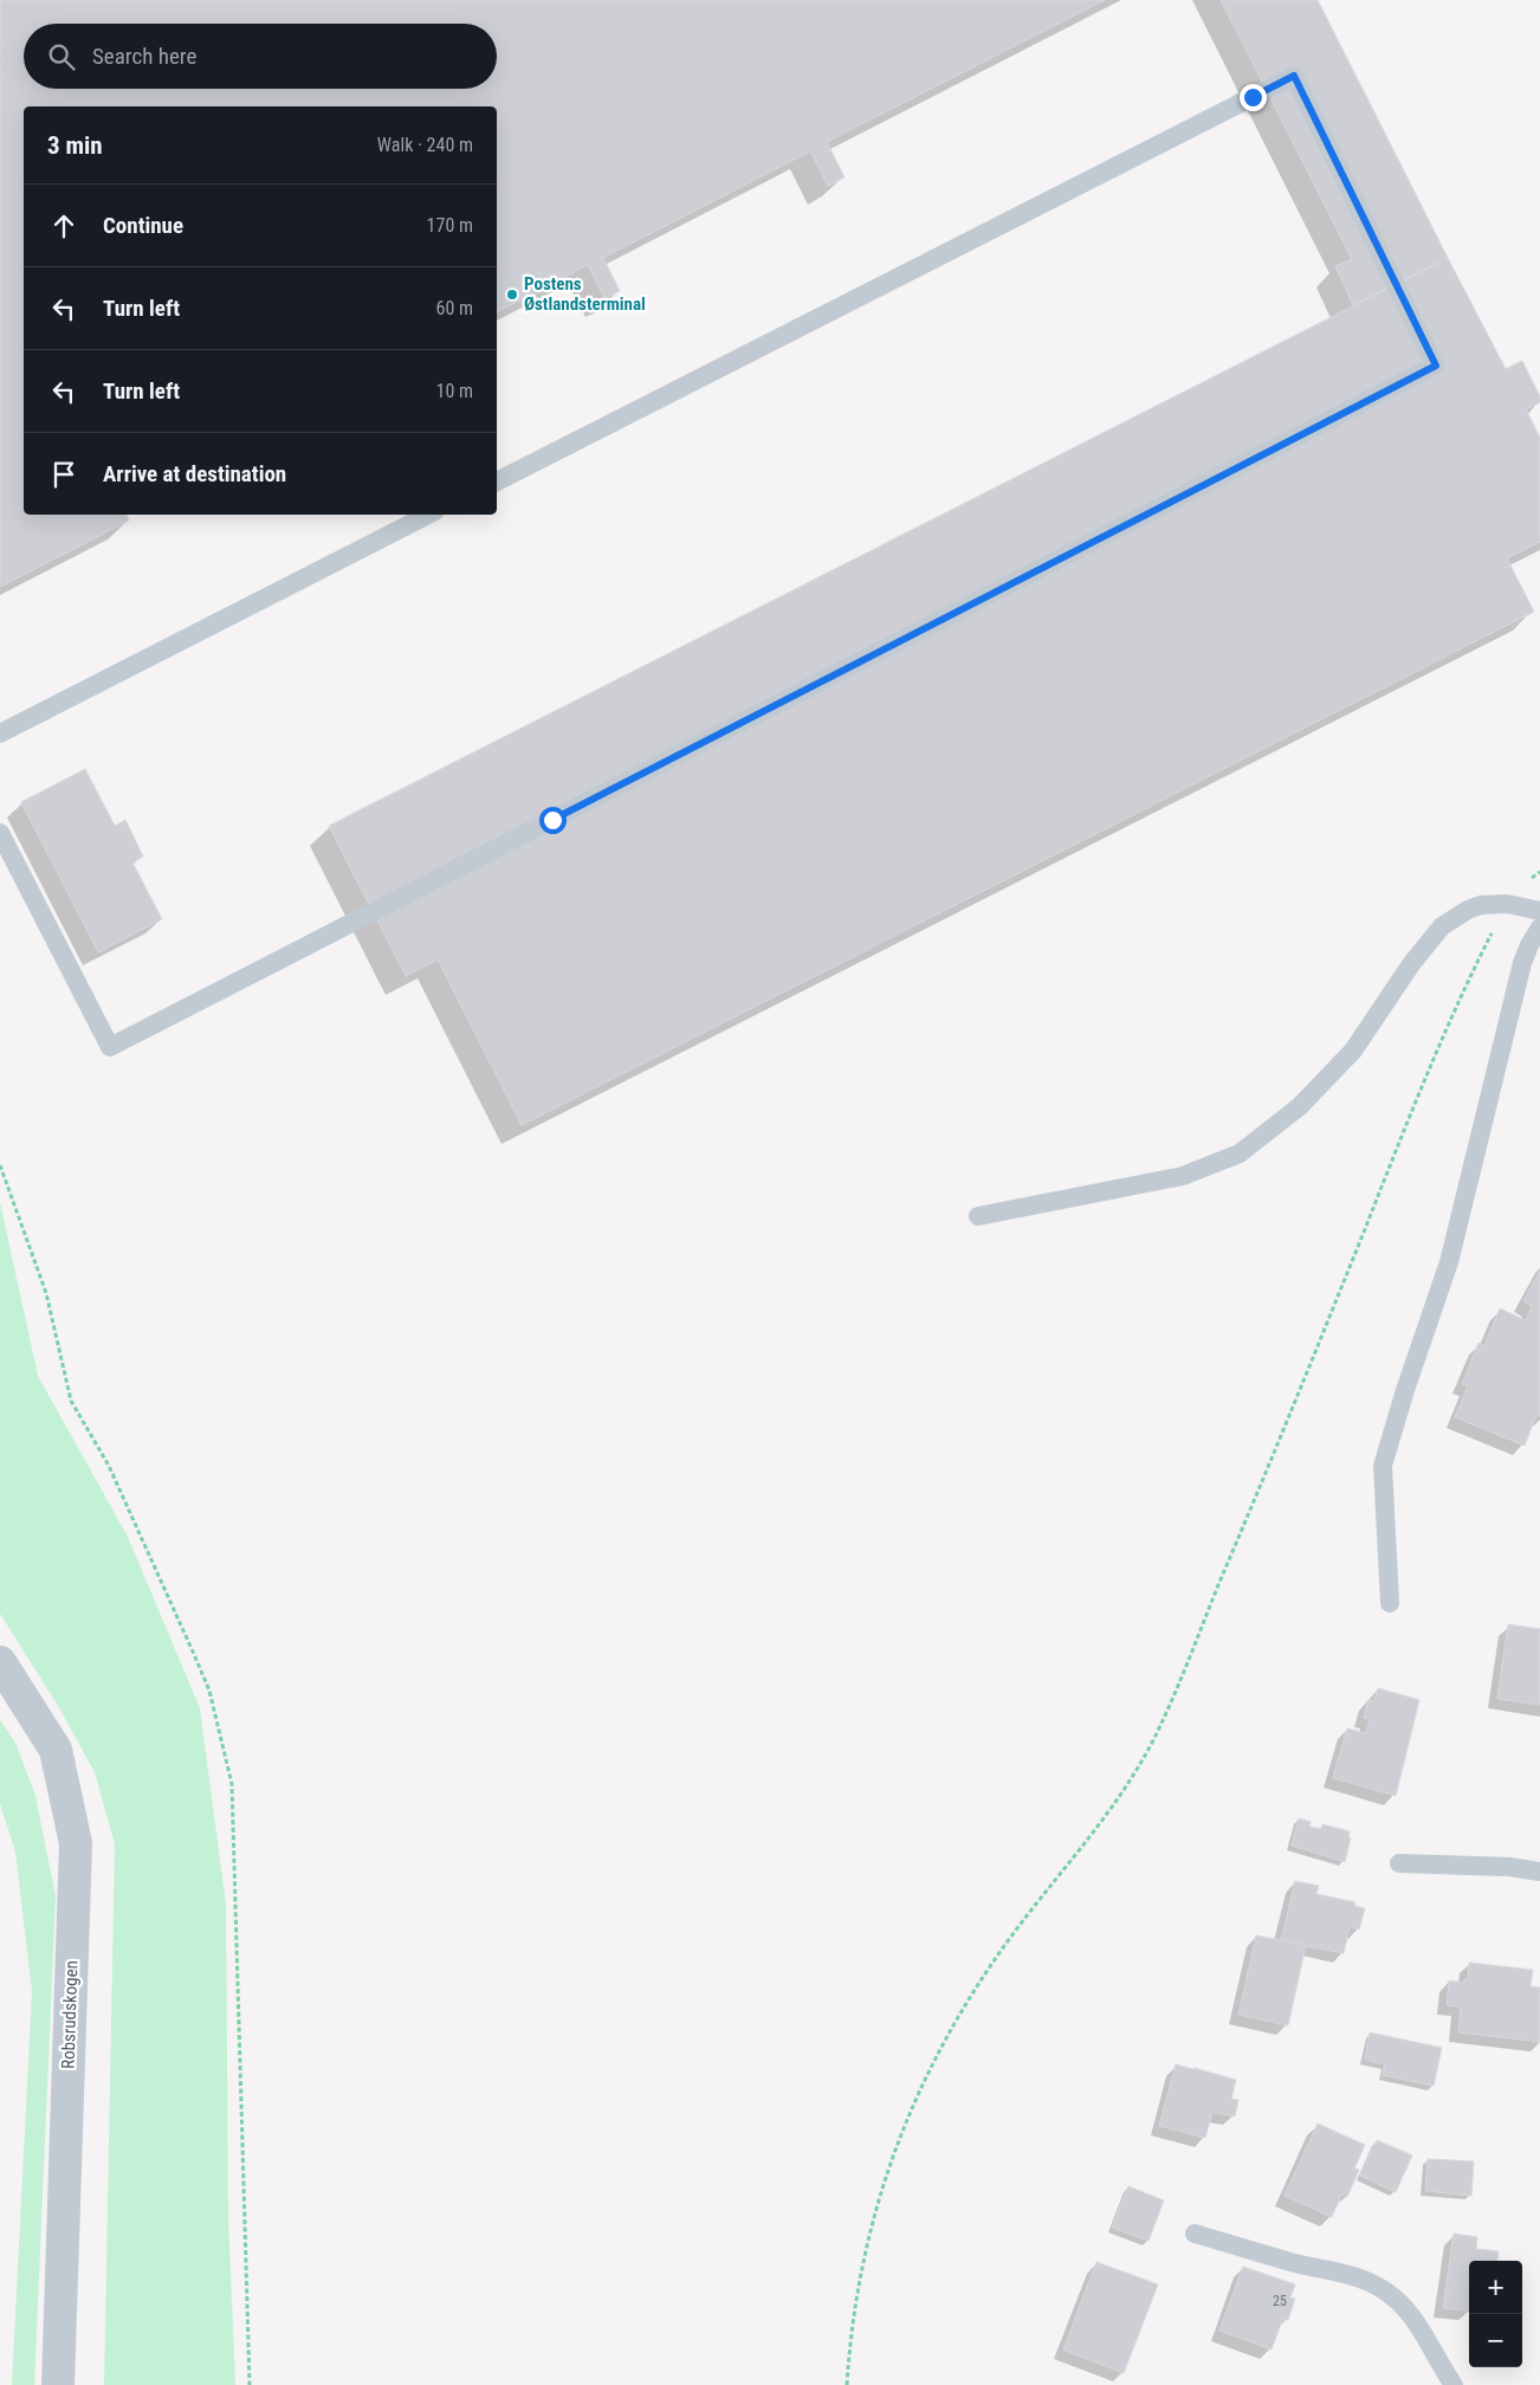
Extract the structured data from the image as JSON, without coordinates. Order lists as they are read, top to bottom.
{
  "streets": {
    "street": ["Robsrudskogen"]
  },
  "places": ["Postens Østlandsterminal"],
  "house_numbers": ["25"],
  "page": {
    "search": "Search here",
    "heading": ["3 min", "Walk · 240 m"],
    "list": [
      ["Continue", "170 m"],
      ["Turn left", "60 m"],
      ["Turn left", "10 m"],
      "Arrive at destination"
    ],
    "map_buttons": ["+", "−"]
  }
}
